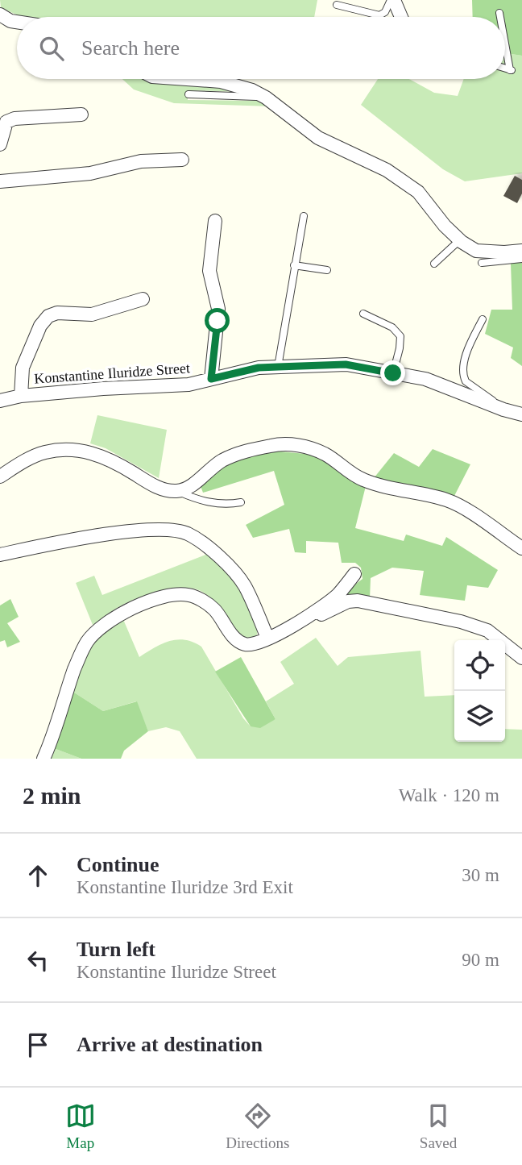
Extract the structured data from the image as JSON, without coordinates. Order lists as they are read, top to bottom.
{
  "streets": {
    "street": ["Konstantine Iluridze Street"]
  },
  "page": {
    "search": "Search here",
    "heading": ["2 min", "Walk · 120 m"],
    "list": [
      ["Continue", "Konstantine Iluridze 3rd Exit", "30 m"],
      ["Turn left", "Konstantine Iluridze Street", "90 m"],
      "Arrive at destination"
    ],
    "nav": ["Map", "Directions", "Saved"]
  }
}
